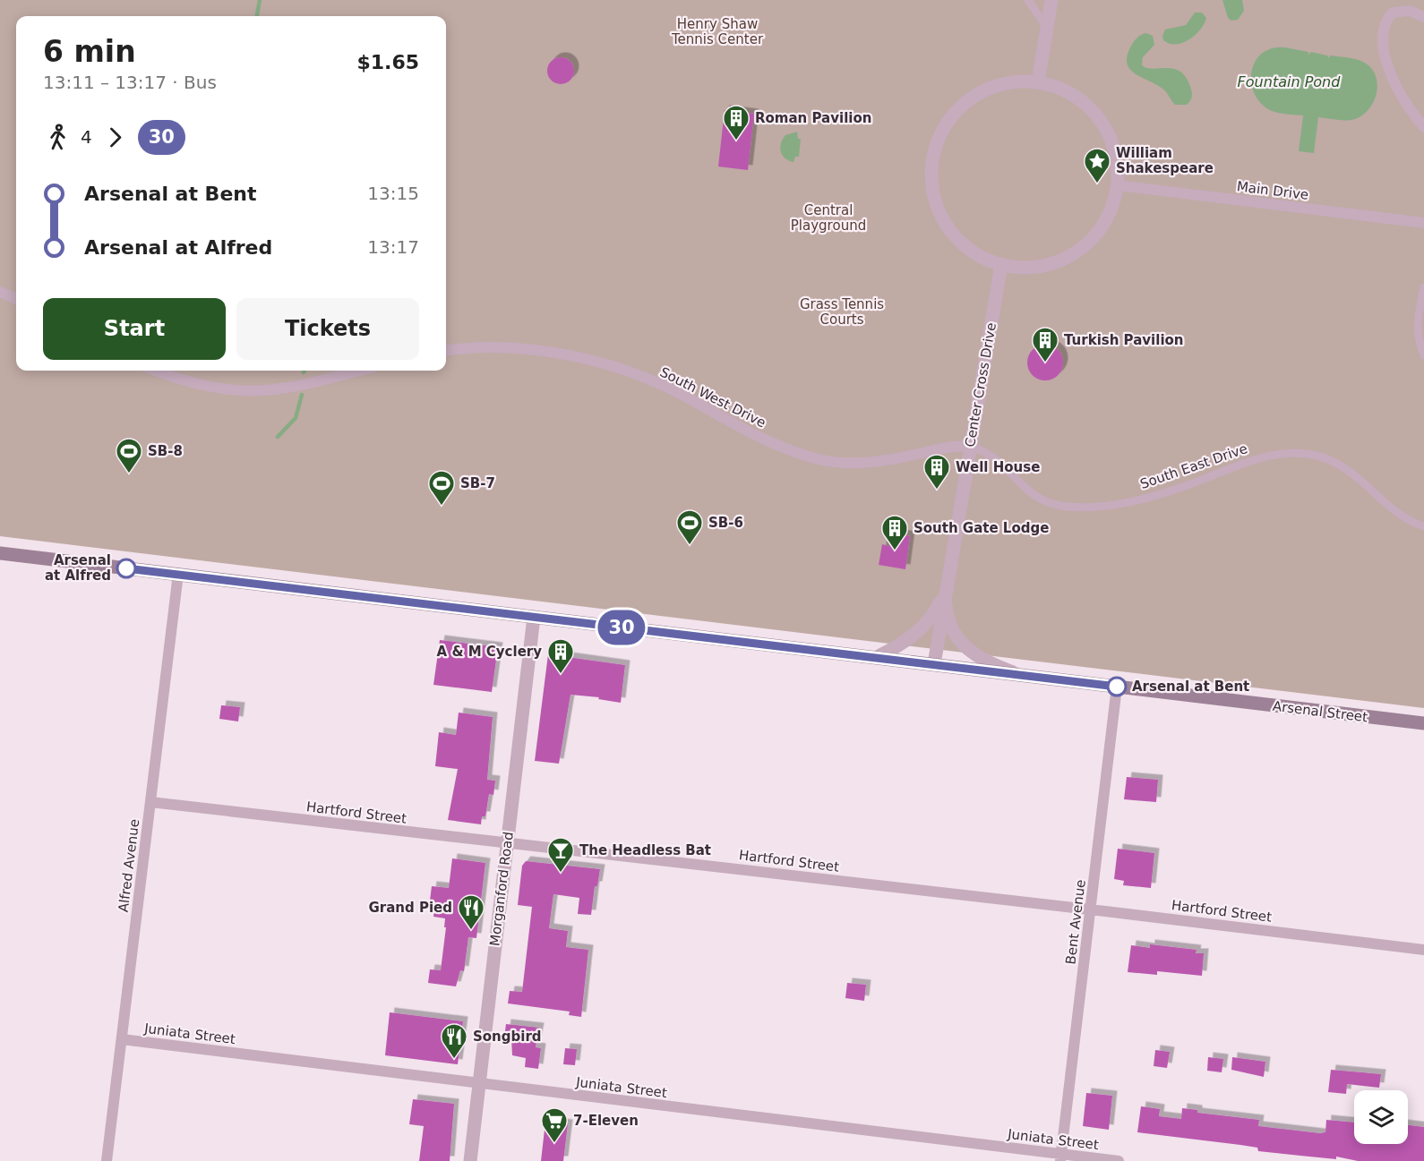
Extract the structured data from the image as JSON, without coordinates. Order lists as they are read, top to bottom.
{
  "streets": {
    "main road": ["Arsenal Street"],
    "street": [
      "Main Drive",
      "Center Cross Drive",
      "South West Drive",
      "South East Drive",
      "Hartford Street",
      "Alfred Avenue",
      "Morganford Road",
      "Bent Avenue",
      "Juniata Street"
    ]
  },
  "crossings": [
    ["Main Drive", "Center Cross Drive"],
    ["Center Cross Drive", "South West Drive"],
    ["Center Cross Drive", "South East Drive"],
    ["Center Cross Drive", "Arsenal Street"],
    ["South West Drive", "South East Drive"],
    ["Arsenal Street", "Alfred Avenue"],
    ["Arsenal Street", "Morganford Road"],
    ["Arsenal Street", "Bent Avenue"],
    ["Hartford Street", "Alfred Avenue"],
    ["Hartford Street", "Morganford Road"],
    ["Hartford Street", "Bent Avenue"],
    ["Alfred Avenue", "Juniata Street"],
    ["Morganford Road", "Juniata Street"],
    ["Bent Avenue", "Juniata Street"]
  ],
  "water": ["Fountain Pond"],
  "parks": ["Henry Shaw Tennis Center", "Central Playground", "Grass Tennis Courts"],
  "places": {
    "building": [
      "Roman Pavilion",
      "Turkish Pavilion",
      "Well House",
      "South Gate Lodge",
      "A & M Cyclery"
    ],
    "place": ["William Shakespeare"],
    "sports": ["SB-8", "SB-7", "SB-6"],
    "other": ["Arsenal at Alfred", "Arsenal at Bent"],
    "bar": ["The Headless Bat"],
    "restaurant": ["Grand Pied", "Songbird"],
    "supermarket": ["7-Eleven"]
  },
  "lines": ["bus line 30"],
  "page": {
    "on_map": "30",
    "heading": ["6 min", "13:11 – 13:17 · Bus", "$1.65"],
    "legs": ["4", "30"],
    "list": [
      {
        "name": "Arsenal at Bent",
        "value": "13:15"
      },
      {
        "name": "Arsenal at Alfred",
        "value": "13:17"
      }
    ],
    "buttons": ["Start", "Tickets"]
  }
}
